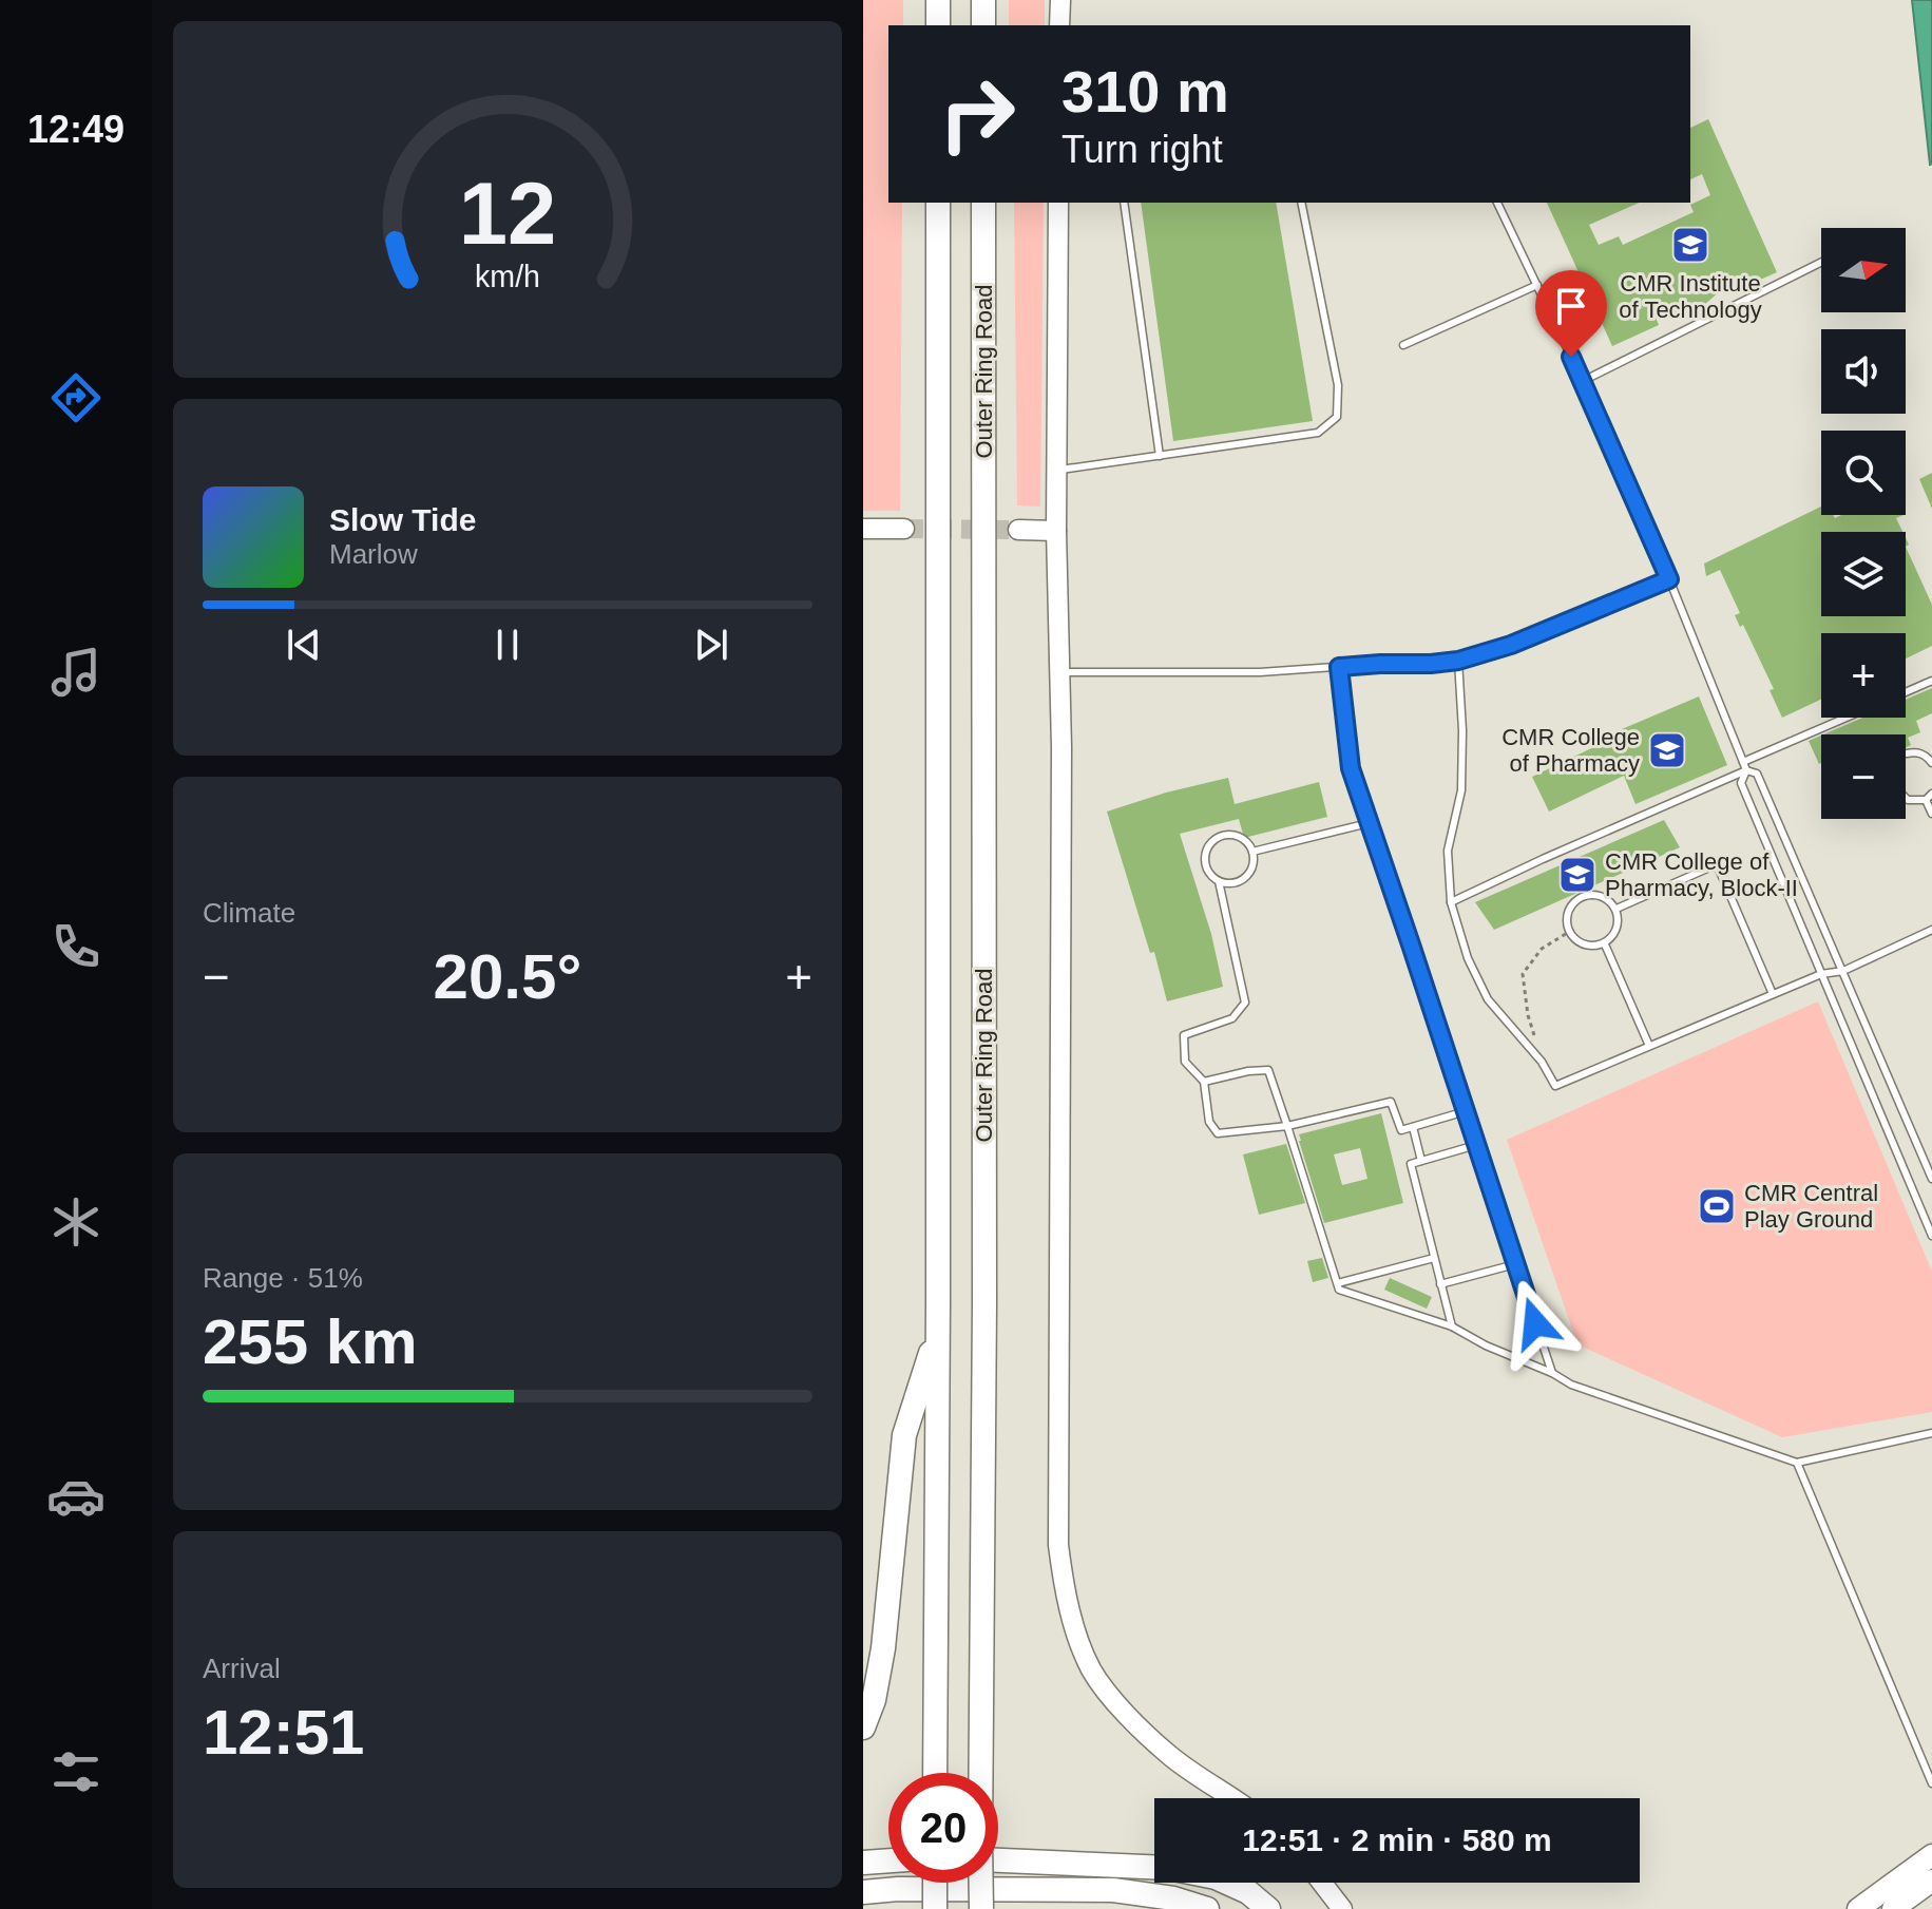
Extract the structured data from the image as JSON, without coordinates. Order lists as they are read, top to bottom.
{
  "streets": {
    "highway": ["Outer Ring Road"]
  },
  "places": {
    "school or university": ["CMR Institute of Technology", "CMR College of Pharmacy", "CMR College of Pharmacy, Block-II"],
    "sports": ["CMR Central Play Ground"]
  },
  "north": "right",
  "page": {
    "tabs": "12:49",
    "turn": ["310 m", "Turn right"],
    "map_buttons": ["+", "−"],
    "song": ["Slow Tide", "Marlow"],
    "tile": [
      "Climate",
      ["Range · 51%", "255 km"],
      ["Arrival", "12:51"]
    ],
    "heat": ["−", "20.5°", "+"],
    "limit": "20",
    "trip": "12:51 · 2 min · 580 m",
    "gauge": ["12", "km/h"]
  }
}
